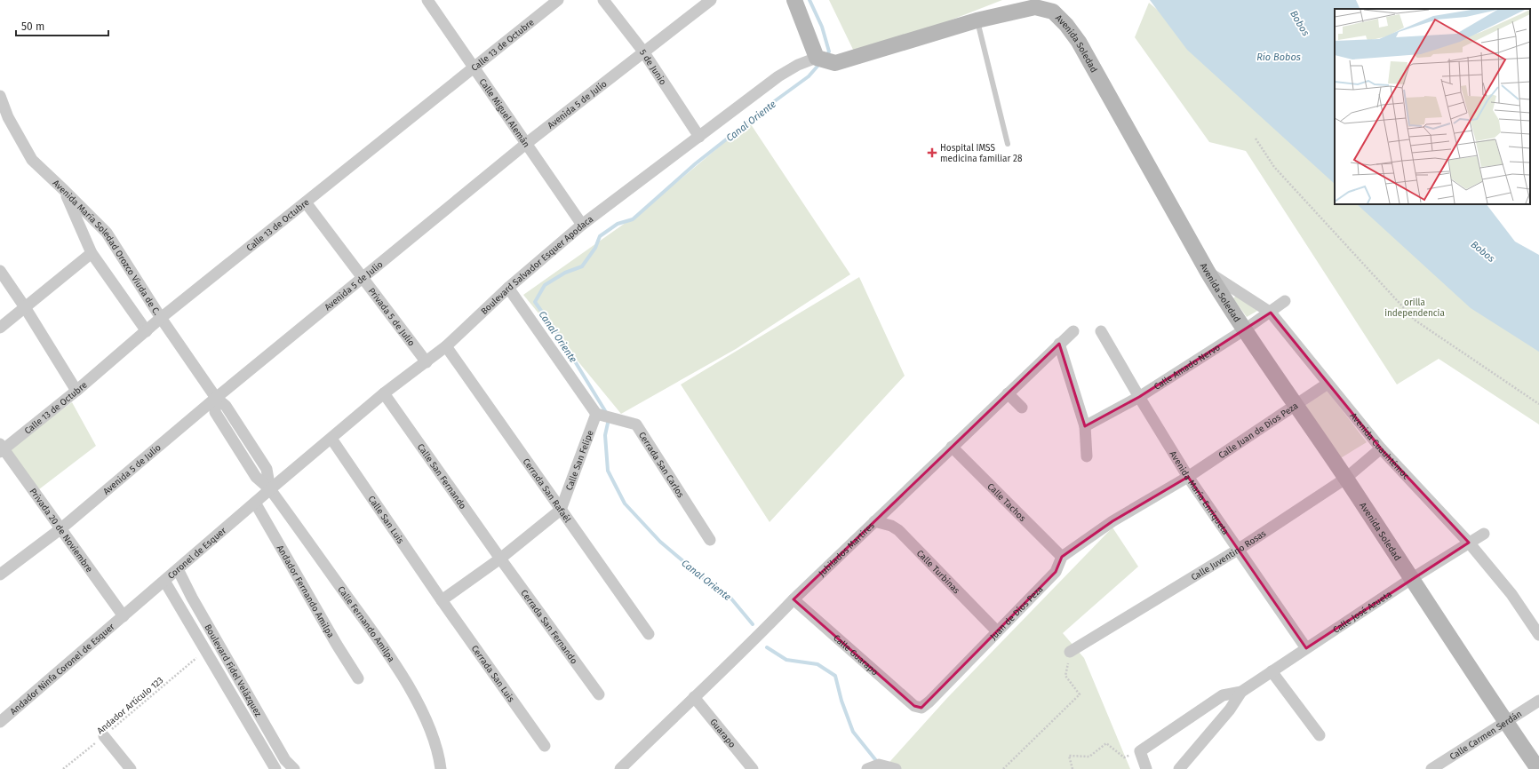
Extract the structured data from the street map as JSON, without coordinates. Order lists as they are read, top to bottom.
{
  "streets": {
    "main road": ["Avenida Soledad"],
    "street": [
      "Calle 13 de Octubre",
      "5 de Junio",
      "Avenida 5 de Julio",
      "Calle Miguel Alemán",
      "Avenida María Soledad Orozco Viuda de C.",
      "Boulevard Salvador Esquer Apodaca",
      "Privada 5 de Julio",
      "Calle Amado Nervo",
      "Calle Juan de Dios Peza",
      "Avenida Cuauhtémoc",
      "Calle San Felipe",
      "Cerrada San Carlos",
      "Calle San Fernando",
      "Cerrada San Rafaél",
      "Avenida María Enriqueta",
      "Calle Tachos",
      "Calle San Luis",
      "Privada 20 de Noviembre",
      "Jubilados Martires",
      "Coronel de Esquer",
      "Calle Juventino Rosas",
      "Calle Turbinas",
      "Andador Fernando Amilpa",
      "Juan de Dios Peza",
      "Calle José Azueta",
      "Calle Fernando Amilpa",
      "Cerrada San Fernando",
      "Calle Guarapo",
      "Andador Ninfa Coronel de Esquer",
      "Boulevard Fidel Velázquez",
      "Cerrada San Luis",
      "Guarapo",
      "Calle Carmen Serdán"
    ],
    "path": ["Andador Artículo 123"]
  },
  "crossings": [
    ["Avenida Soledad", "Boulevard Salvador Esquer Apodaca"],
    ["Avenida Soledad", "Calle Amado Nervo"],
    ["Avenida Soledad", "Calle Juan de Dios Peza"],
    ["Avenida Soledad", "Avenida Cuauhtémoc"],
    ["Avenida Soledad", "Calle Juventino Rosas"],
    ["Avenida Soledad", "Calle José Azueta"],
    ["Avenida Soledad", "Calle Carmen Serdán"],
    ["Calle 13 de Octubre", "Calle Miguel Alemán"],
    ["Calle 13 de Octubre", "Avenida María Soledad Orozco Viuda de C."],
    ["Calle 13 de Octubre", "Privada 5 de Julio"],
    ["Calle 13 de Octubre", "Privada 20 de Noviembre"],
    ["5 de Junio", "Avenida 5 de Julio"],
    ["5 de Junio", "Boulevard Salvador Esquer Apodaca"],
    ["Avenida 5 de Julio", "Calle Miguel Alemán"],
    ["Avenida 5 de Julio", "Avenida María Soledad Orozco Viuda de C."],
    ["Avenida 5 de Julio", "Privada 5 de Julio"],
    ["Avenida 5 de Julio", "Privada 20 de Noviembre"],
    ["Calle Miguel Alemán", "Boulevard Salvador Esquer Apodaca"],
    ["Avenida María Soledad Orozco Viuda de C.", "Boulevard Salvador Esquer Apodaca"],
    ["Avenida María Soledad Orozco Viuda de C.", "Coronel de Esquer"],
    ["Avenida María Soledad Orozco Viuda de C.", "Calle Fernando Amilpa"],
    ["Boulevard Salvador Esquer Apodaca", "Privada 5 de Julio"],
    ["Boulevard Salvador Esquer Apodaca", "Calle San Fernando"],
    ["Boulevard Salvador Esquer Apodaca", "Cerrada San Rafaél"],
    ["Boulevard Salvador Esquer Apodaca", "Calle San Luis"],
    ["Boulevard Salvador Esquer Apodaca", "Coronel de Esquer"],
    ["Boulevard Salvador Esquer Apodaca", "Calle Fernando Amilpa"],
    ["Calle Amado Nervo", "Avenida Cuauhtémoc"],
    ["Calle Amado Nervo", "Avenida María Enriqueta"],
    ["Calle Juan de Dios Peza", "Avenida Cuauhtémoc"],
    ["Calle Juan de Dios Peza", "Avenida María Enriqueta"],
    ["Calle Juan de Dios Peza", "Calle Tachos"],
    ["Calle Juan de Dios Peza", "Juan de Dios Peza"],
    ["Avenida Cuauhtémoc", "Calle Juventino Rosas"],
    ["Avenida Cuauhtémoc", "Calle José Azueta"],
    ["Calle San Felipe", "Cerrada San Carlos"],
    ["Calle San Felipe", "Cerrada San Rafaél"],
    ["Calle San Fernando", "Cerrada San Fernando"],
    ["Avenida María Enriqueta", "Calle Juventino Rosas"],
    ["Avenida María Enriqueta", "Calle José Azueta"],
    ["Calle Tachos", "Jubilados Martires"],
    ["Calle Tachos", "Juan de Dios Peza"],
    ["Calle San Luis", "Cerrada San Luis"],
    ["Privada 20 de Noviembre", "Coronel de Esquer"],
    ["Privada 20 de Noviembre", "Andador Ninfa Coronel de Esquer"],
    ["Jubilados Martires", "Calle Turbinas"],
    ["Jubilados Martires", "Calle Guarapo"],
    ["Jubilados Martires", "Guarapo"],
    ["Coronel de Esquer", "Andador Fernando Amilpa"],
    ["Coronel de Esquer", "Calle Fernando Amilpa"],
    ["Coronel de Esquer", "Andador Ninfa Coronel de Esquer"],
    ["Coronel de Esquer", "Boulevard Fidel Velázquez"],
    ["Calle Turbinas", "Juan de Dios Peza"],
    ["Juan de Dios Peza", "Calle Guarapo"],
    ["Boulevard Fidel Velázquez", "Andador Artículo 123"]
  ],
  "water": ["Bobos", "Río Bobos", "Canal Oriente"],
  "parks": ["orilla independencia"],
  "places": {
    "health": ["Hospital IMSS medicina familiar 28"]
  },
  "scale_bar": "50 m"
}
